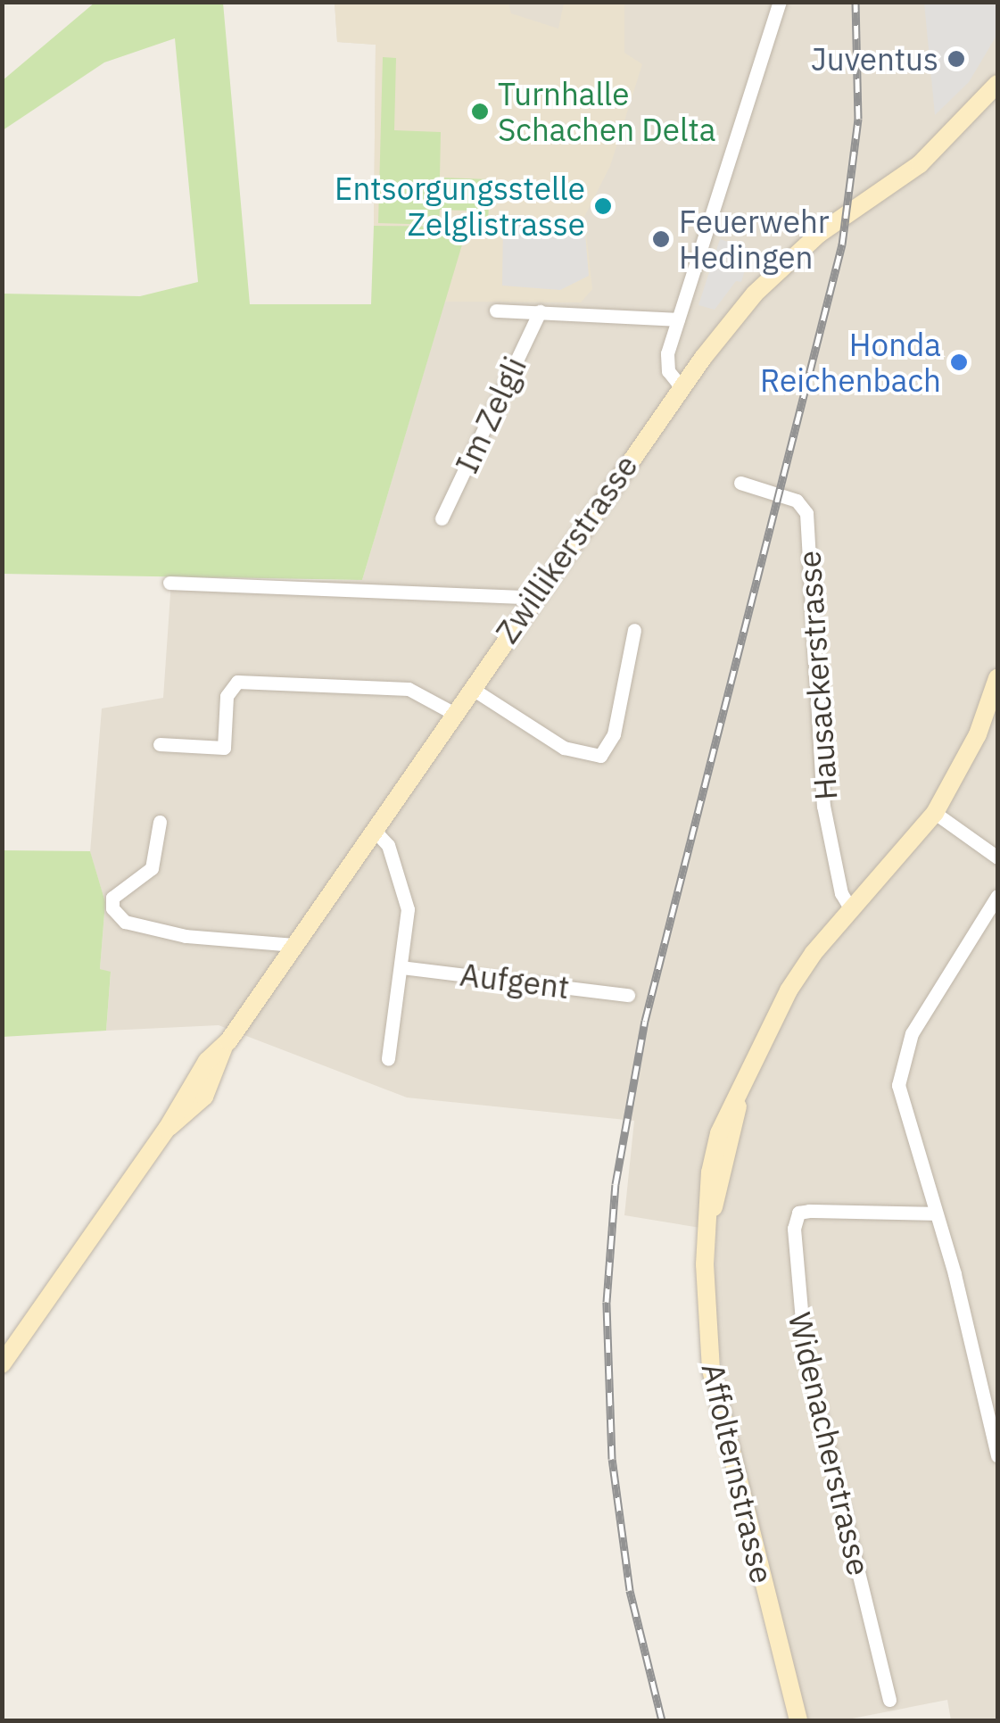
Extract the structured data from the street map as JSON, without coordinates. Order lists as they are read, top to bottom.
{
  "streets": {
    "main road": ["Zwillikerstrasse", "Affolternstrasse"],
    "street": [
      "Im Zelgli",
      "Hausackerstrasse",
      "Aufgent",
      "Widenacherstrasse"
    ]
  },
  "crossings": [
    ["Hausackerstrasse", "Affolternstrasse"]
  ],
  "places": [
    "Juventus",
    "Turnhalle Schachen Delta",
    "Entsorgungsstelle Zelglistrasse",
    "Feuerwehr Hedingen",
    "Honda Reichenbach"
  ]
}
